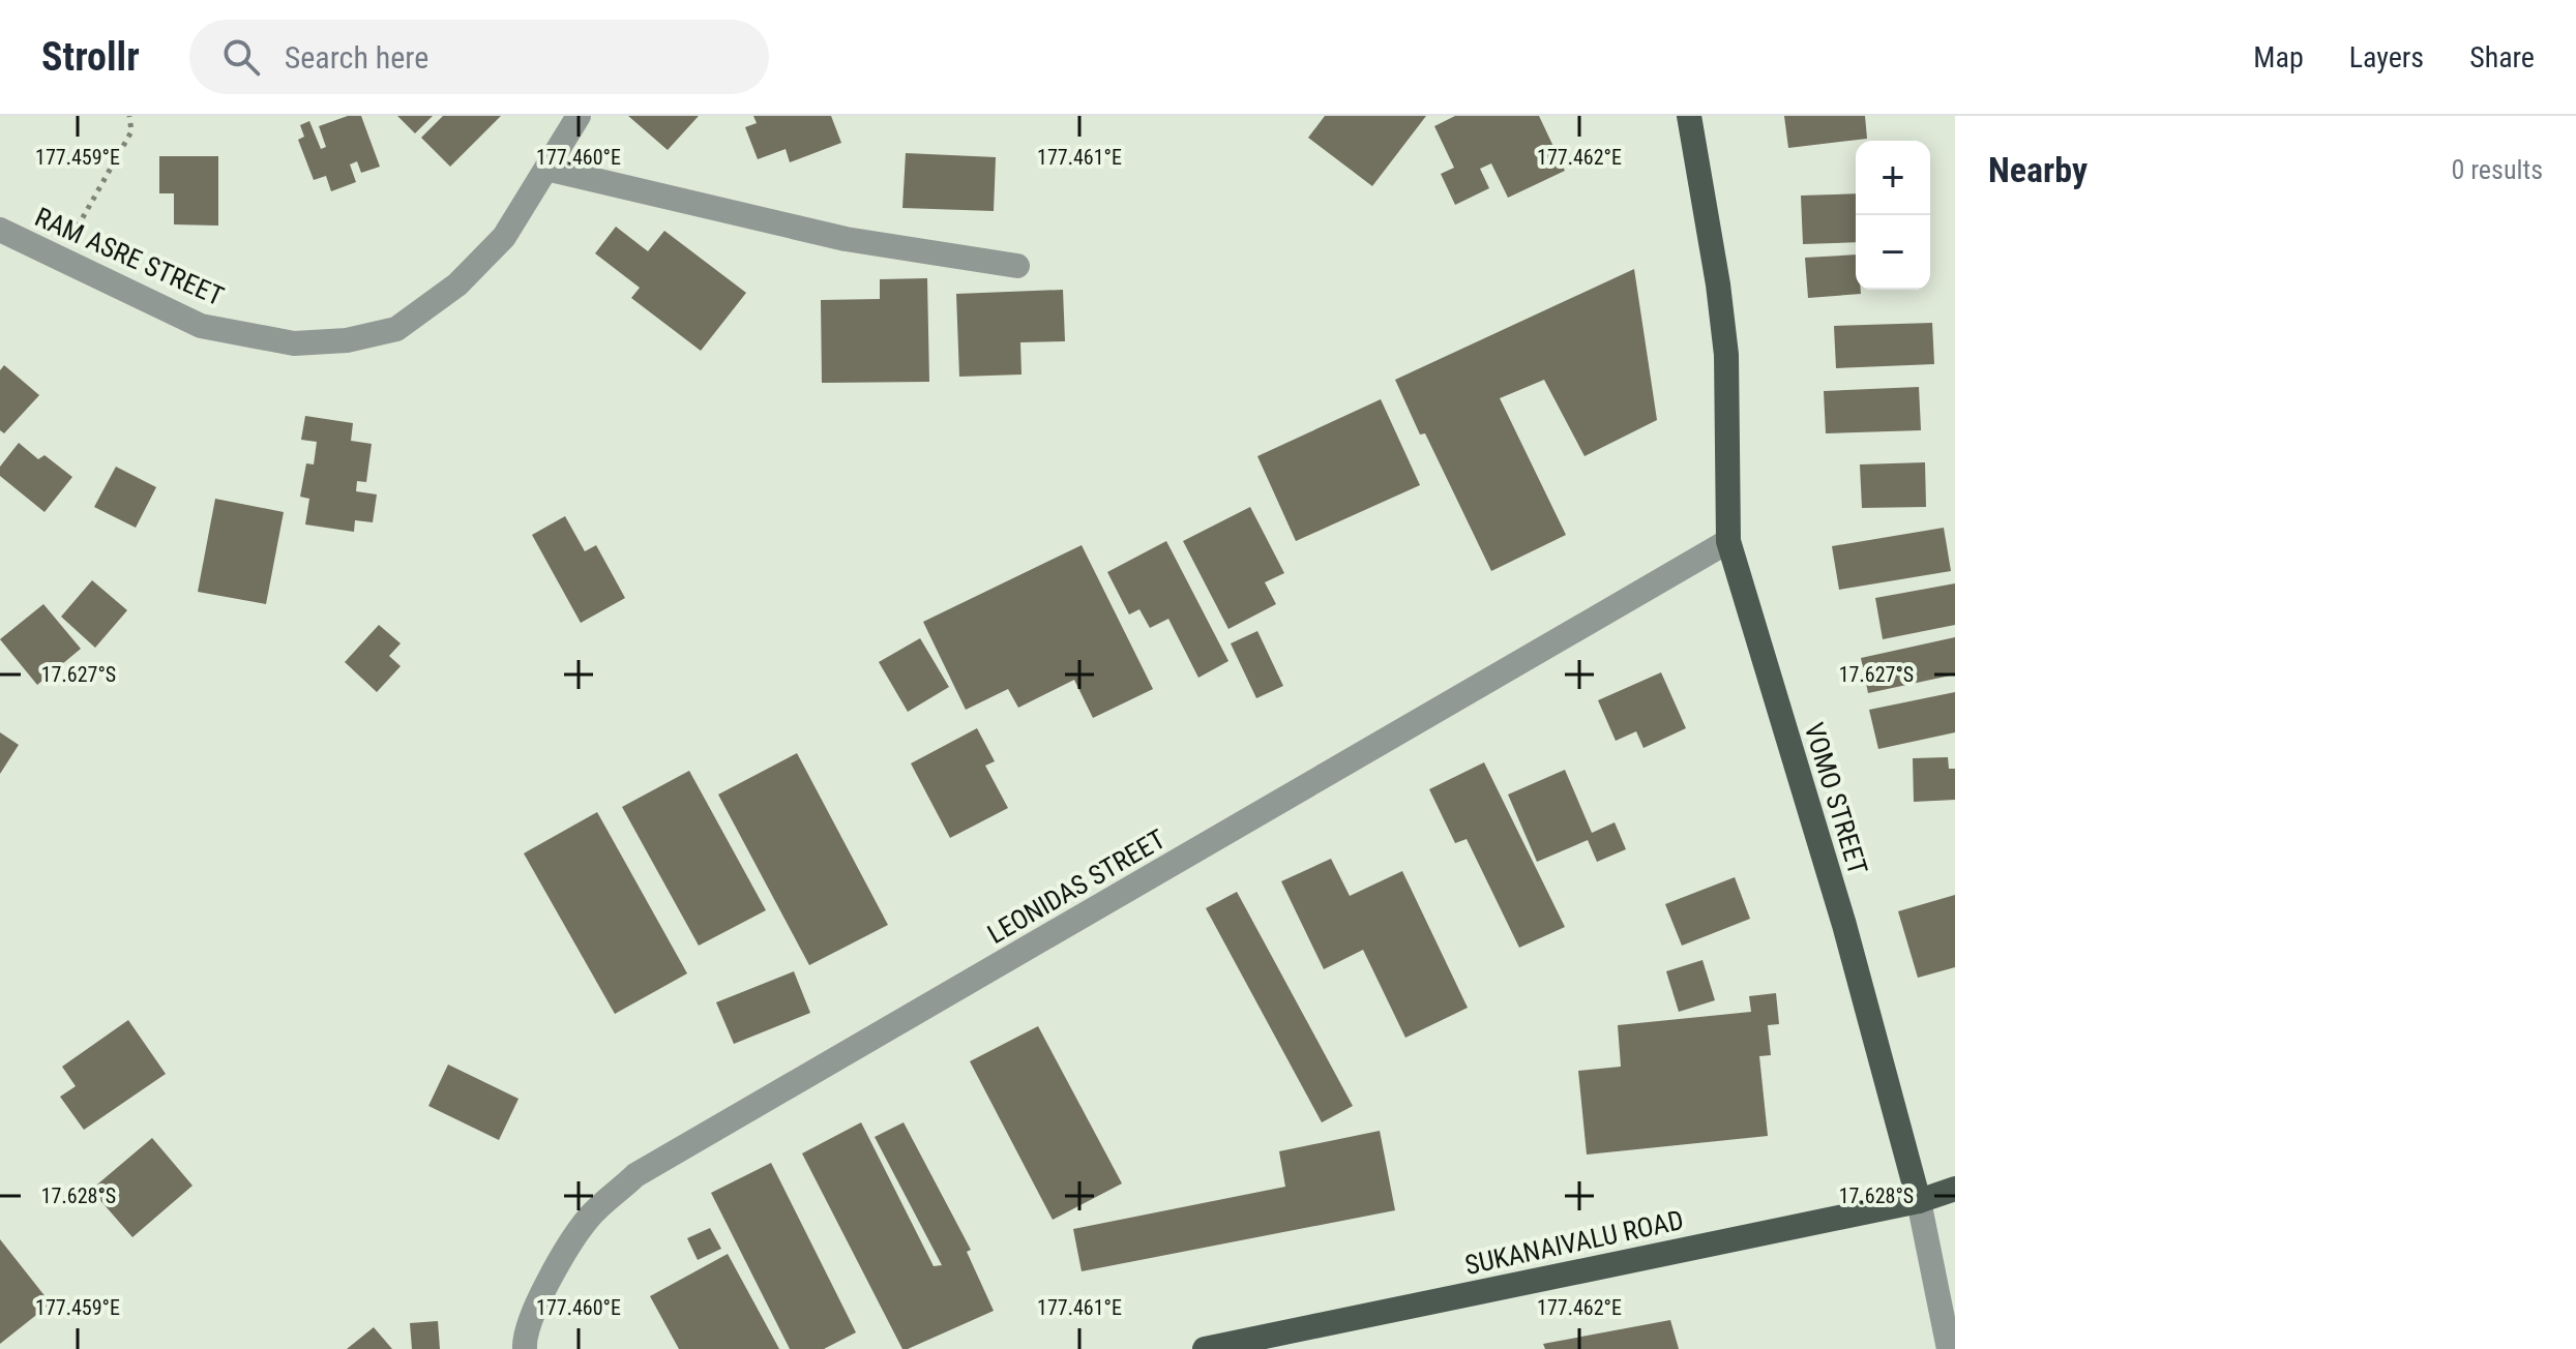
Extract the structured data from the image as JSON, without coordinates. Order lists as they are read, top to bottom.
{
  "streets": {
    "main road": ["VOMO STREET", "SUKANAIVALU ROAD"],
    "street": ["RAM ASRE STREET", "LEONIDAS STREET"]
  },
  "crossings": [
    ["VOMO STREET", "LEONIDAS STREET"],
    ["VOMO STREET", "SUKANAIVALU ROAD"]
  ],
  "page": {
    "header": "Strollr",
    "search": "Search here",
    "nav": ["Map", "Layers", "Share"],
    "heading": ["Nearby", "0 results"],
    "map_buttons": ["+", "−"]
  },
  "coordinates": [
    "177.459°E",
    "177.460°E",
    "177.461°E",
    "177.462°E",
    "17.627°S",
    "17.628°S"
  ]
}
